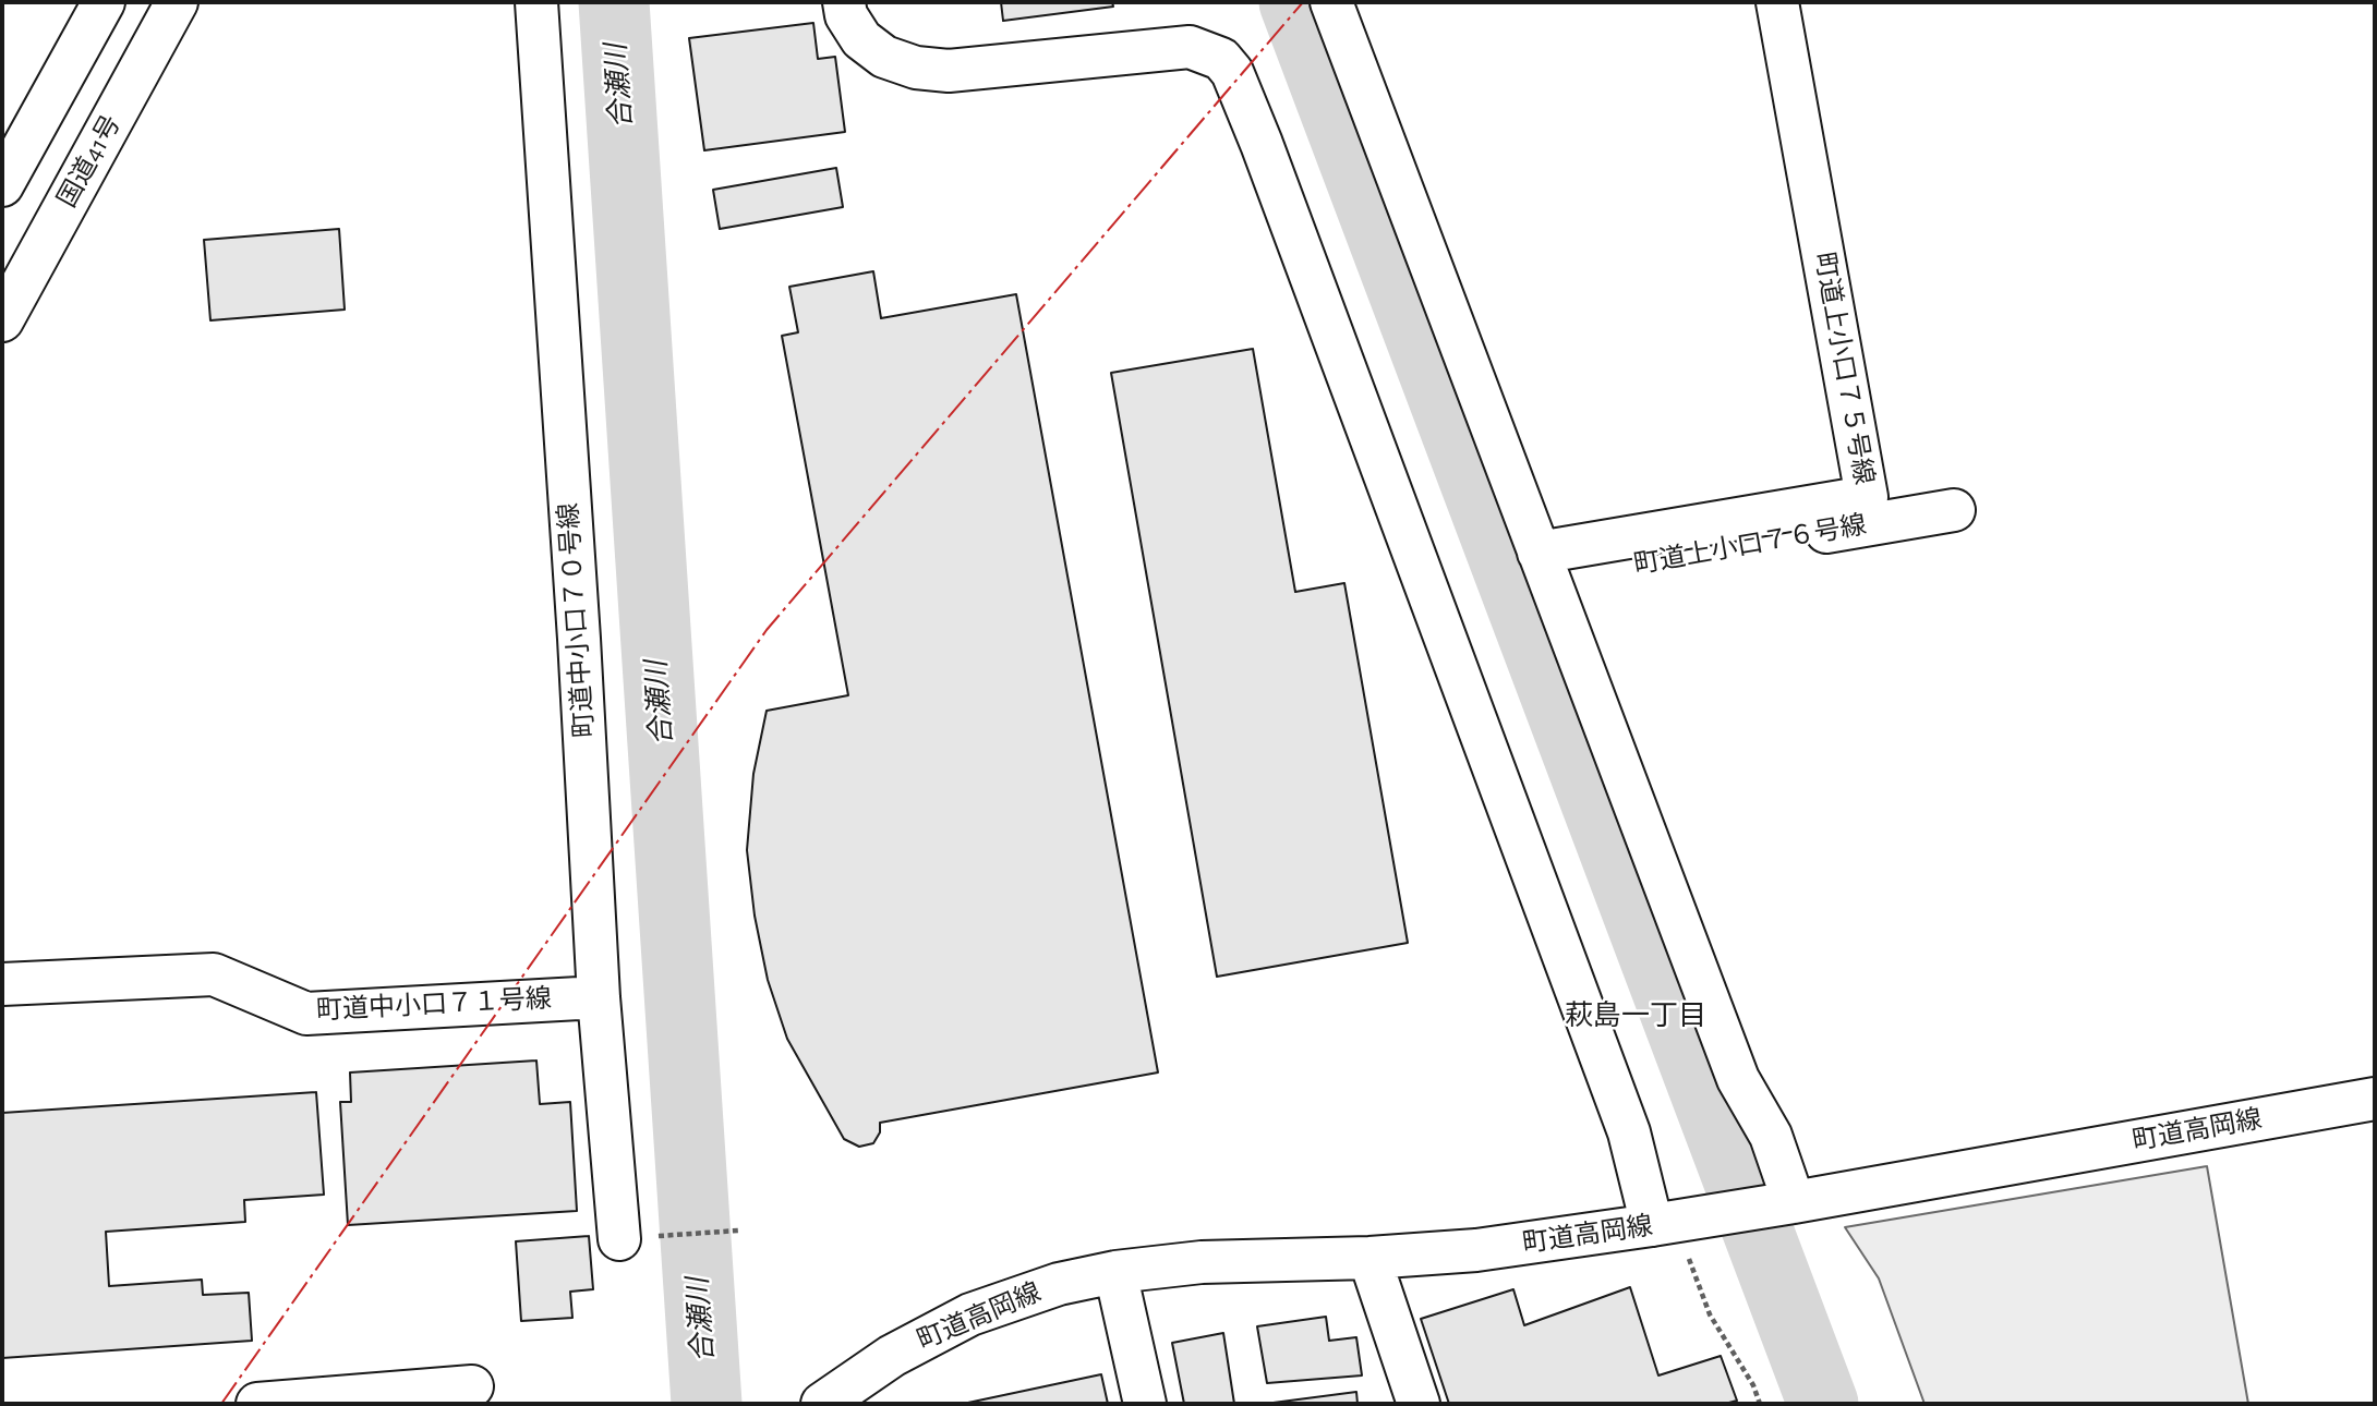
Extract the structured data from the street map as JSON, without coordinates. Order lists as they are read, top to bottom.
{
  "streets": {
    "main road": [
      "国道41号",
      "町道上小口７５号線",
      "町道上小口７６号線",
      "町道中小口７０号線",
      "町道中小口７１号線",
      "町道高岡線"
    ]
  },
  "crossings": [
    ["町道上小口７５号線", "町道上小口７６号線"],
    ["町道中小口７０号線", "町道中小口７１号線"]
  ],
  "districts": ["萩島一丁目"],
  "water": ["合瀬川"]
}
